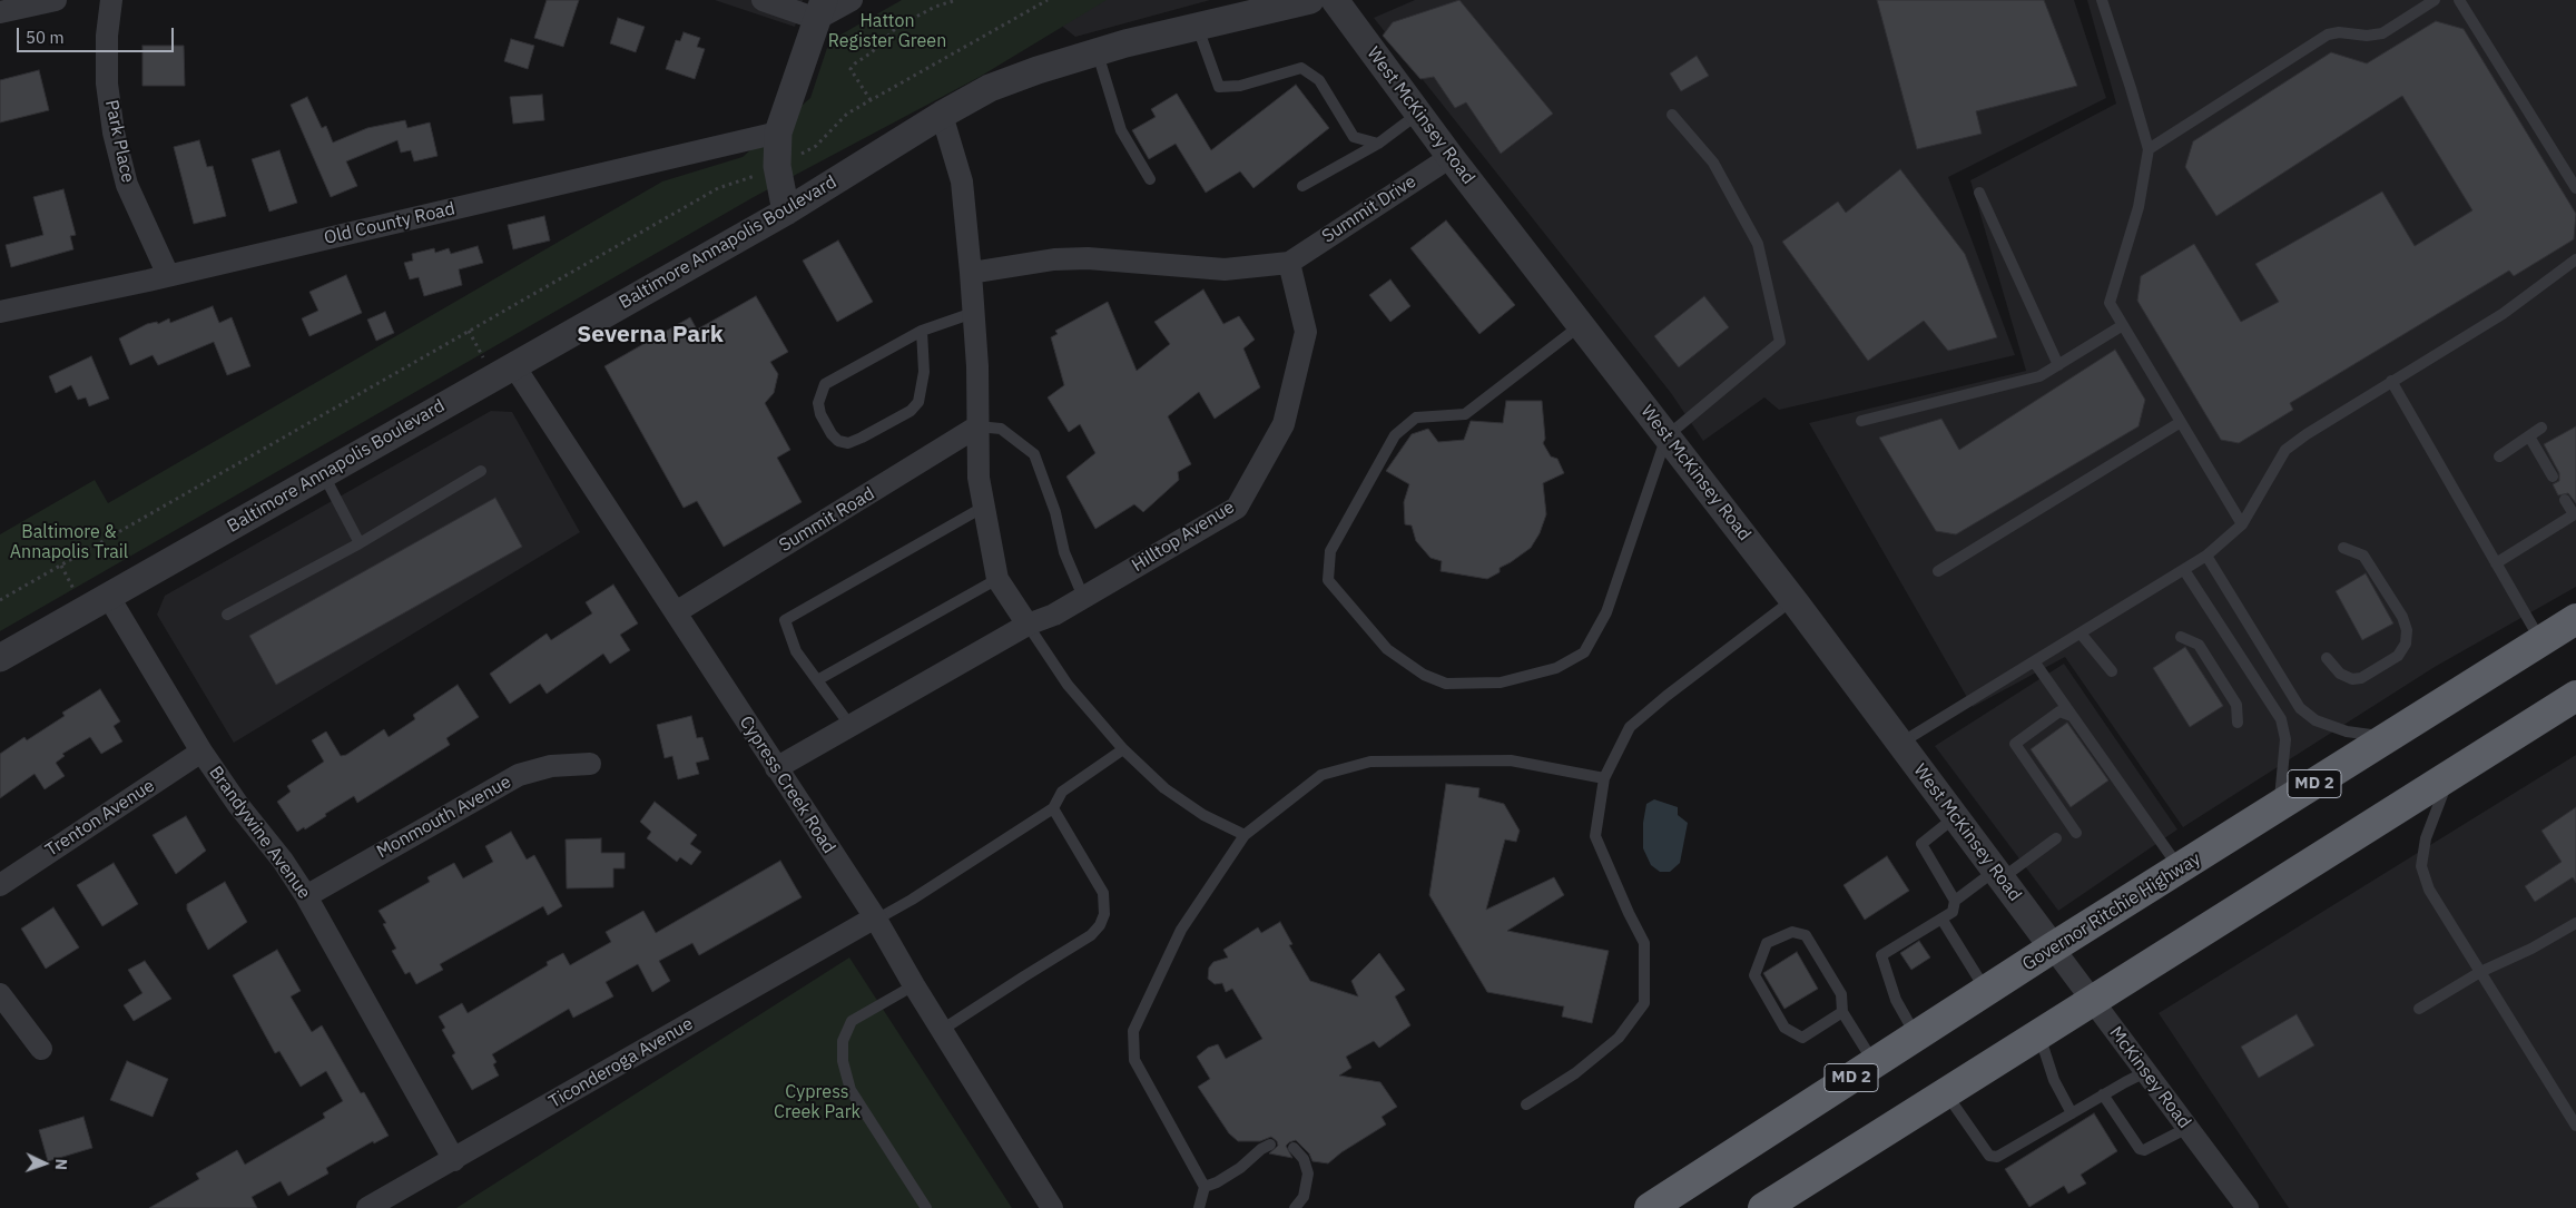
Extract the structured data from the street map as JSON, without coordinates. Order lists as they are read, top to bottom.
{
  "streets": {
    "highway": ["MD 2", "Governor Ritchie Highway"],
    "street": [
      "West McKinsey Road",
      "Park Place",
      "Summit Drive",
      "Old County Road",
      "Baltimore Annapolis Boulevard",
      "Summit Road",
      "Hilltop Avenue",
      "Cypress Creek Road",
      "Monmouth Avenue",
      "Trenton Avenue",
      "Brandywine Avenue",
      "Ticonderoga Avenue",
      "McKinsey Road"
    ]
  },
  "crossings": [
    ["West McKinsey Road", "Summit Drive"],
    ["West McKinsey Road", "Governor Ritchie Highway"],
    ["West McKinsey Road", "McKinsey Road"],
    ["Park Place", "Old County Road"],
    ["Summit Drive", "Hilltop Avenue"],
    ["Baltimore Annapolis Boulevard", "Cypress Creek Road"],
    ["Baltimore Annapolis Boulevard", "Brandywine Avenue"],
    ["Summit Road", "Cypress Creek Road"],
    ["Hilltop Avenue", "Cypress Creek Road"],
    ["Cypress Creek Road", "Ticonderoga Avenue"],
    ["Monmouth Avenue", "Brandywine Avenue"],
    ["Trenton Avenue", "Brandywine Avenue"],
    ["Brandywine Avenue", "Ticonderoga Avenue"],
    ["Governor Ritchie Highway", "McKinsey Road"]
  ],
  "districts": ["Severna Park"],
  "parks": ["Hatton Register Green", "Baltimore & Annapolis Trail", "Cypress Creek Park"],
  "scale_bar": "50 m",
  "north": "right"
}
